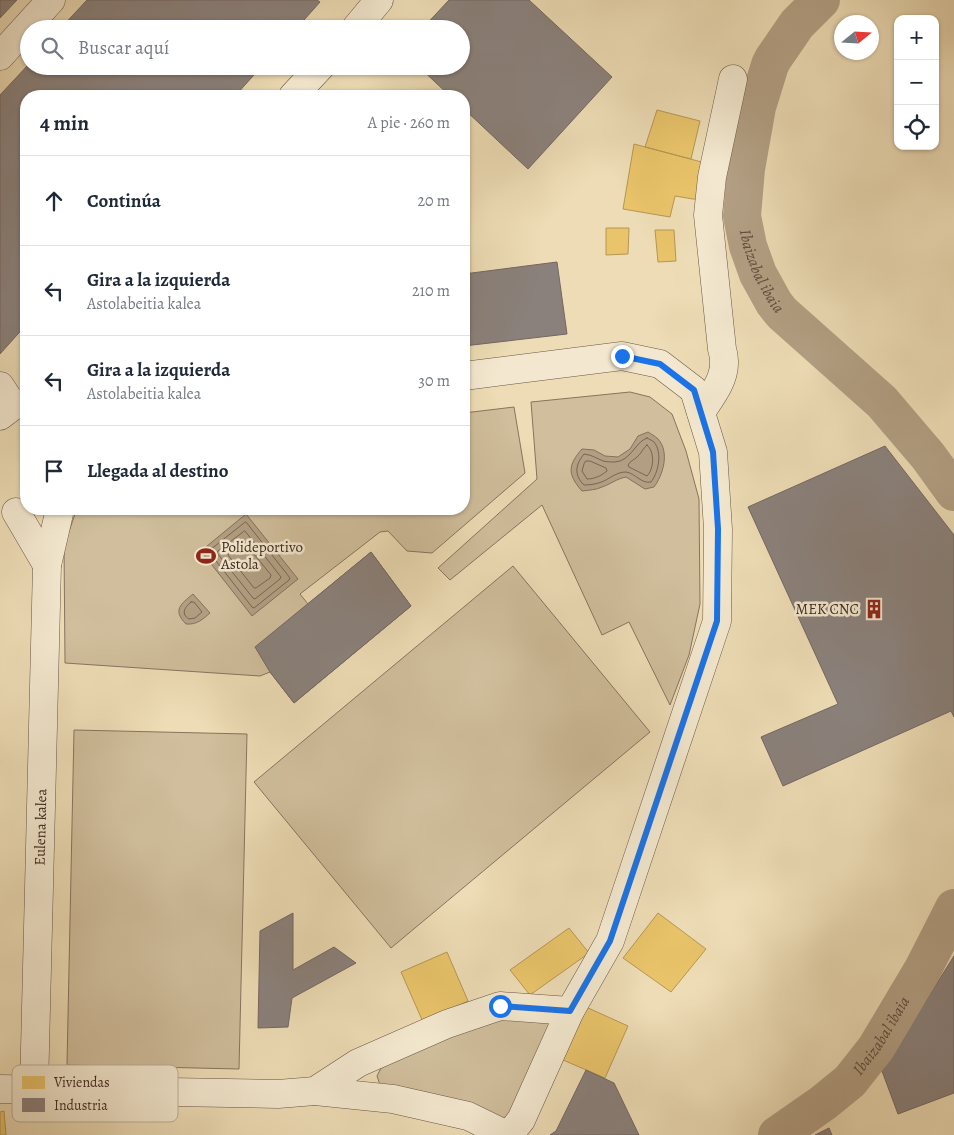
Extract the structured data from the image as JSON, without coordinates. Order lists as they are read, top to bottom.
{
  "streets": {
    "street": ["Eulena kalea"]
  },
  "water": ["Ibaizabal ibaia"],
  "places": {
    "sports": ["Polideportivo Astola"],
    "building": ["MEK CNC"]
  },
  "legend": ["Viviendas", "Industria"],
  "north": "right",
  "page": {
    "map_buttons": ["+", "−"],
    "search": "Buscar aquí",
    "heading": ["4 min", "A pie · 260 m"],
    "list": [
      ["Continúa", "20 m"],
      ["Gira a la izquierda", "Astolabeitia kalea", "210 m"],
      ["Gira a la izquierda", "Astolabeitia kalea", "30 m"],
      "Llegada al destino"
    ]
  }
}
